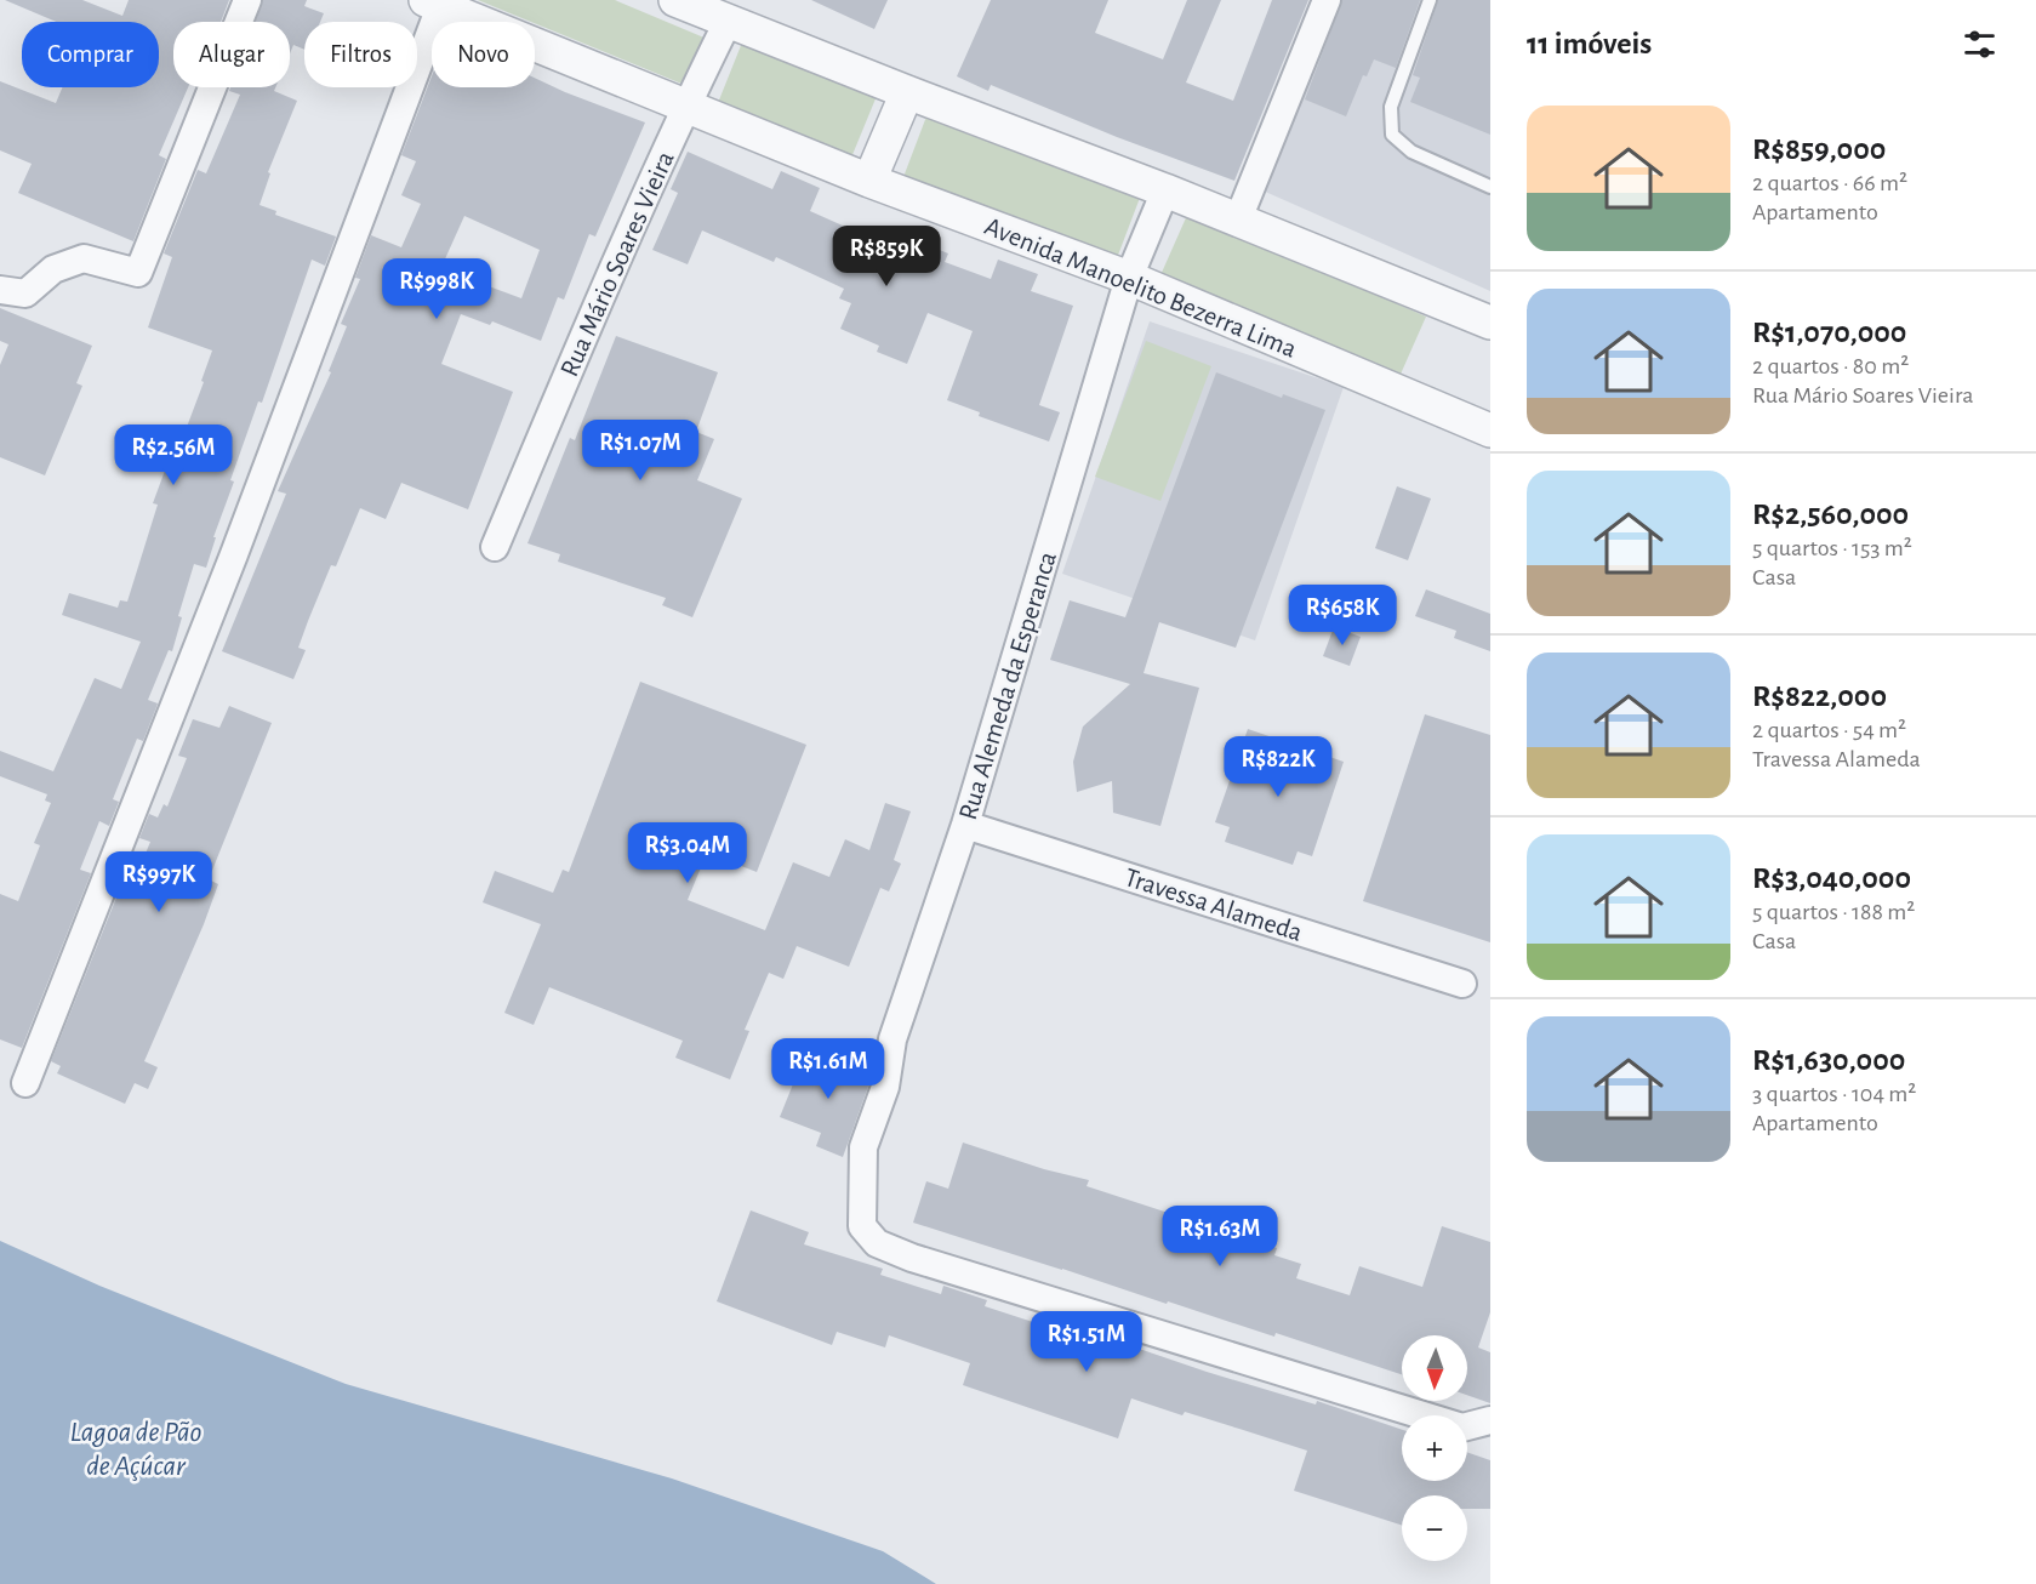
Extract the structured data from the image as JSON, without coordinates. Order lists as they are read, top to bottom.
{
  "streets": {
    "street": [
      "Rua Mário Soares Vieira",
      "Avenida Manoelito Bezerra Lima",
      "Rua Alemeda da Esperanca",
      "Travessa Alameda"
    ]
  },
  "crossings": [
    ["Rua Mário Soares Vieira", "Avenida Manoelito Bezerra Lima"],
    ["Avenida Manoelito Bezerra Lima", "Rua Alemeda da Esperanca"],
    ["Rua Alemeda da Esperanca", "Travessa Alameda"]
  ],
  "water": ["Lagoa de Pão de Açúcar"],
  "north": "bottom",
  "page": {
    "heading": "11 imóveis",
    "chip": [
      "Comprar",
      "Alugar",
      "Filtros",
      "Novo"
    ],
    "list": [
      {
        "name": "R$859,000",
        "note": "2 quartos · 66 m² · Apartamento"
      },
      {
        "name": "R$1,070,000",
        "note": "2 quartos · 80 m² · Rua Mário Soares Vieira"
      },
      {
        "name": "R$2,560,000",
        "note": "5 quartos · 153 m² · Casa"
      },
      {
        "name": "R$822,000",
        "note": "2 quartos · 54 m² · Travessa Alameda"
      },
      {
        "name": "R$3,040,000",
        "note": "5 quartos · 188 m² · Casa"
      },
      {
        "name": "R$1,630,000",
        "note": "3 quartos · 104 m² · Apartamento"
      }
    ],
    "price": [
      "R$859K",
      "R$998K",
      "R$1.07M",
      "R$2.56M",
      "R$658K",
      "R$822K",
      "R$3.04M",
      "R$997K",
      "R$1.61M",
      "R$1.63M",
      "R$1.51M"
    ],
    "map_buttons": ["+", "−"]
  }
}
